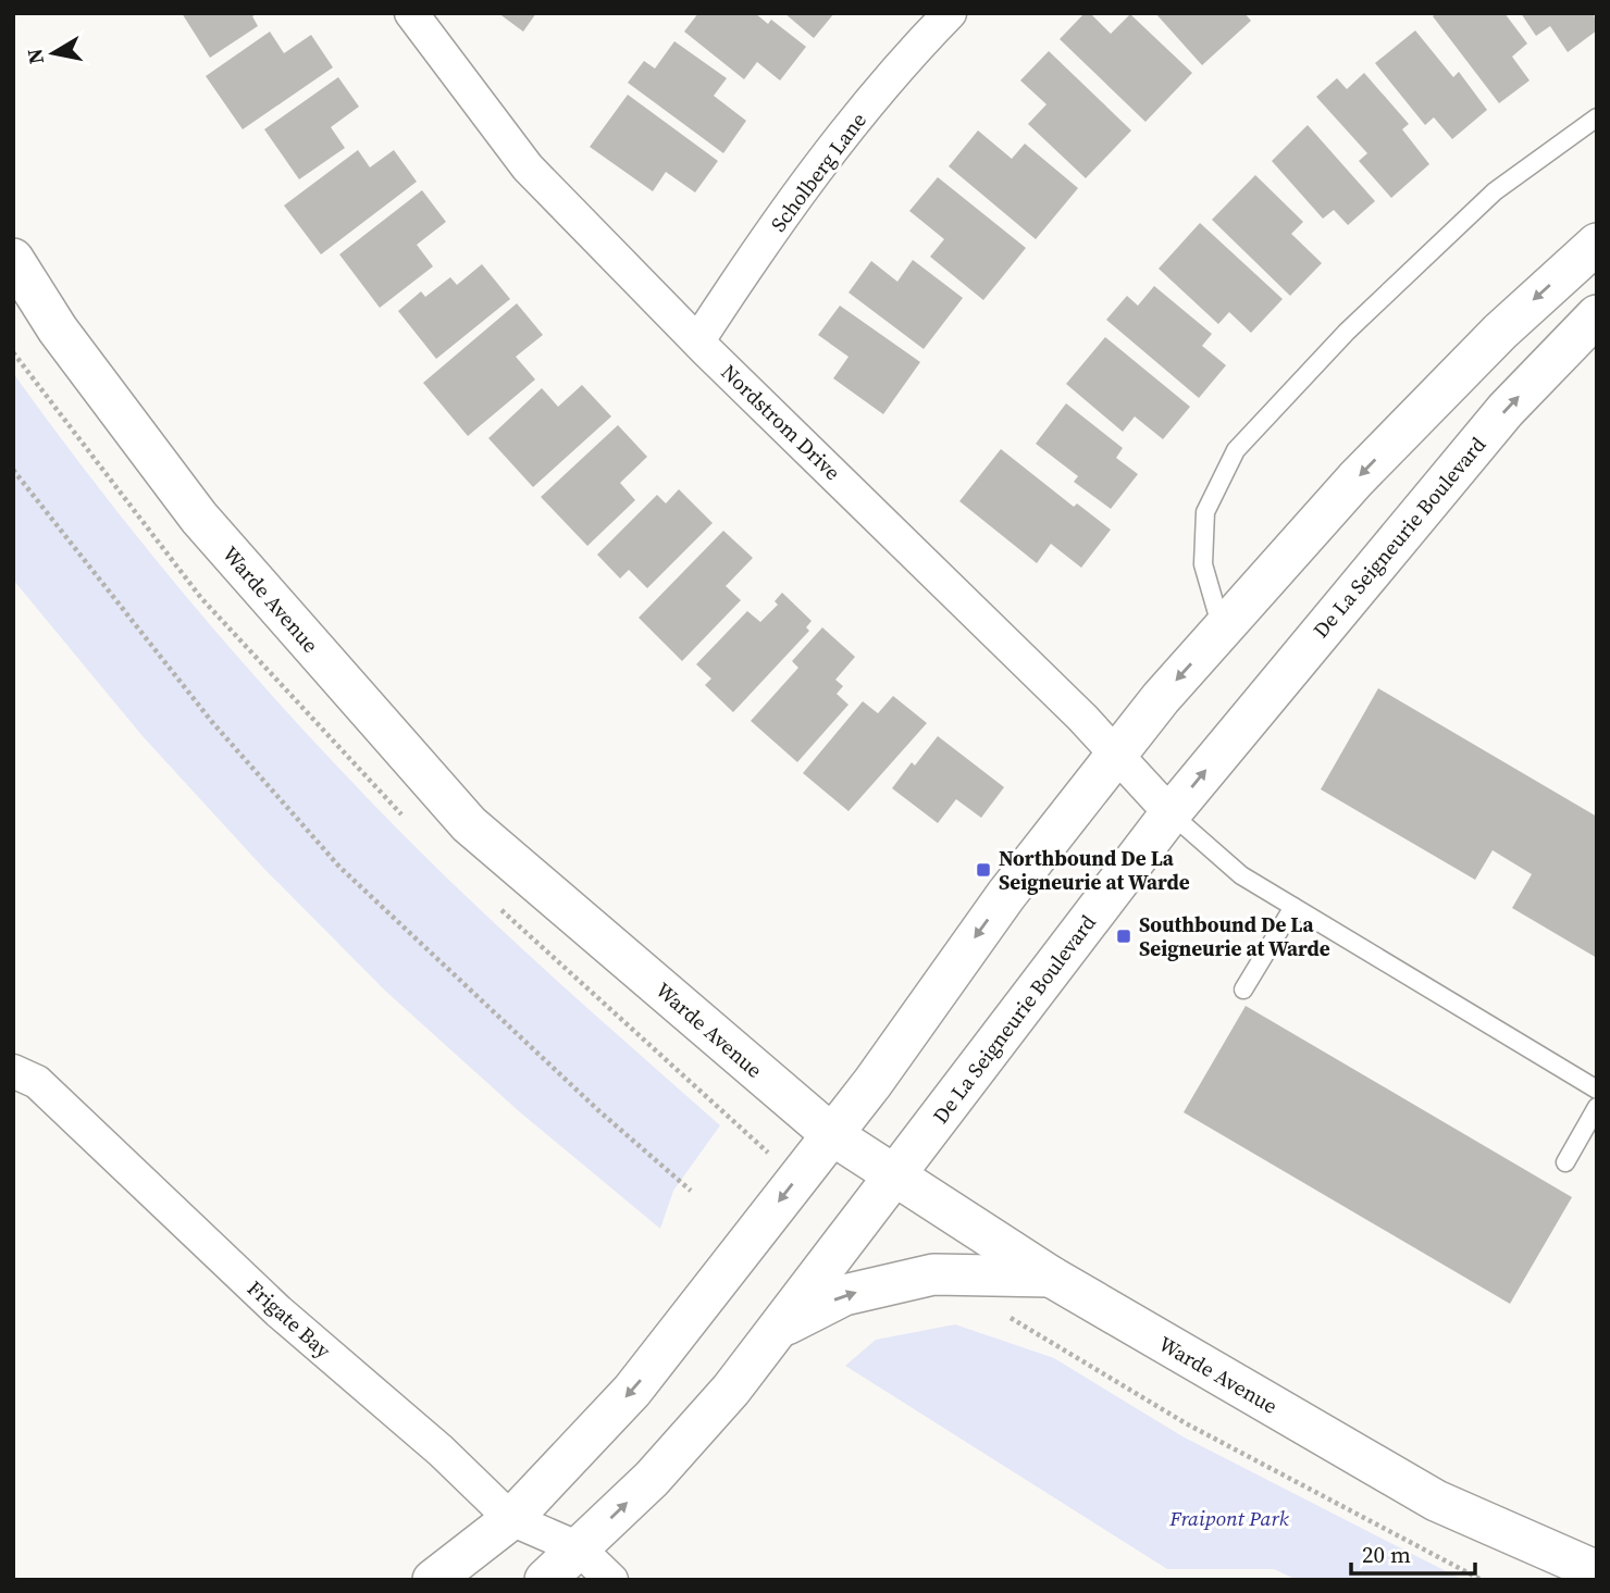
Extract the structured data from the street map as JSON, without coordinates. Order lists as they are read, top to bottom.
{
  "streets": {
    "street": [
      "Scholberg Lane",
      "Nordstrom Drive",
      "De La Seigneurie Boulevard",
      "Warde Avenue",
      "Frigate Bay"
    ]
  },
  "crossings": [
    ["Scholberg Lane", "Nordstrom Drive"],
    ["Nordstrom Drive", "De La Seigneurie Boulevard"],
    ["De La Seigneurie Boulevard", "Warde Avenue"],
    ["De La Seigneurie Boulevard", "Frigate Bay"]
  ],
  "parks": ["Fraipont Park"],
  "places": {
    "transit": ["Northbound De La Seigneurie at Warde", "Southbound De La Seigneurie at Warde"]
  },
  "scale_bar": "20 m",
  "north": "left"
}
